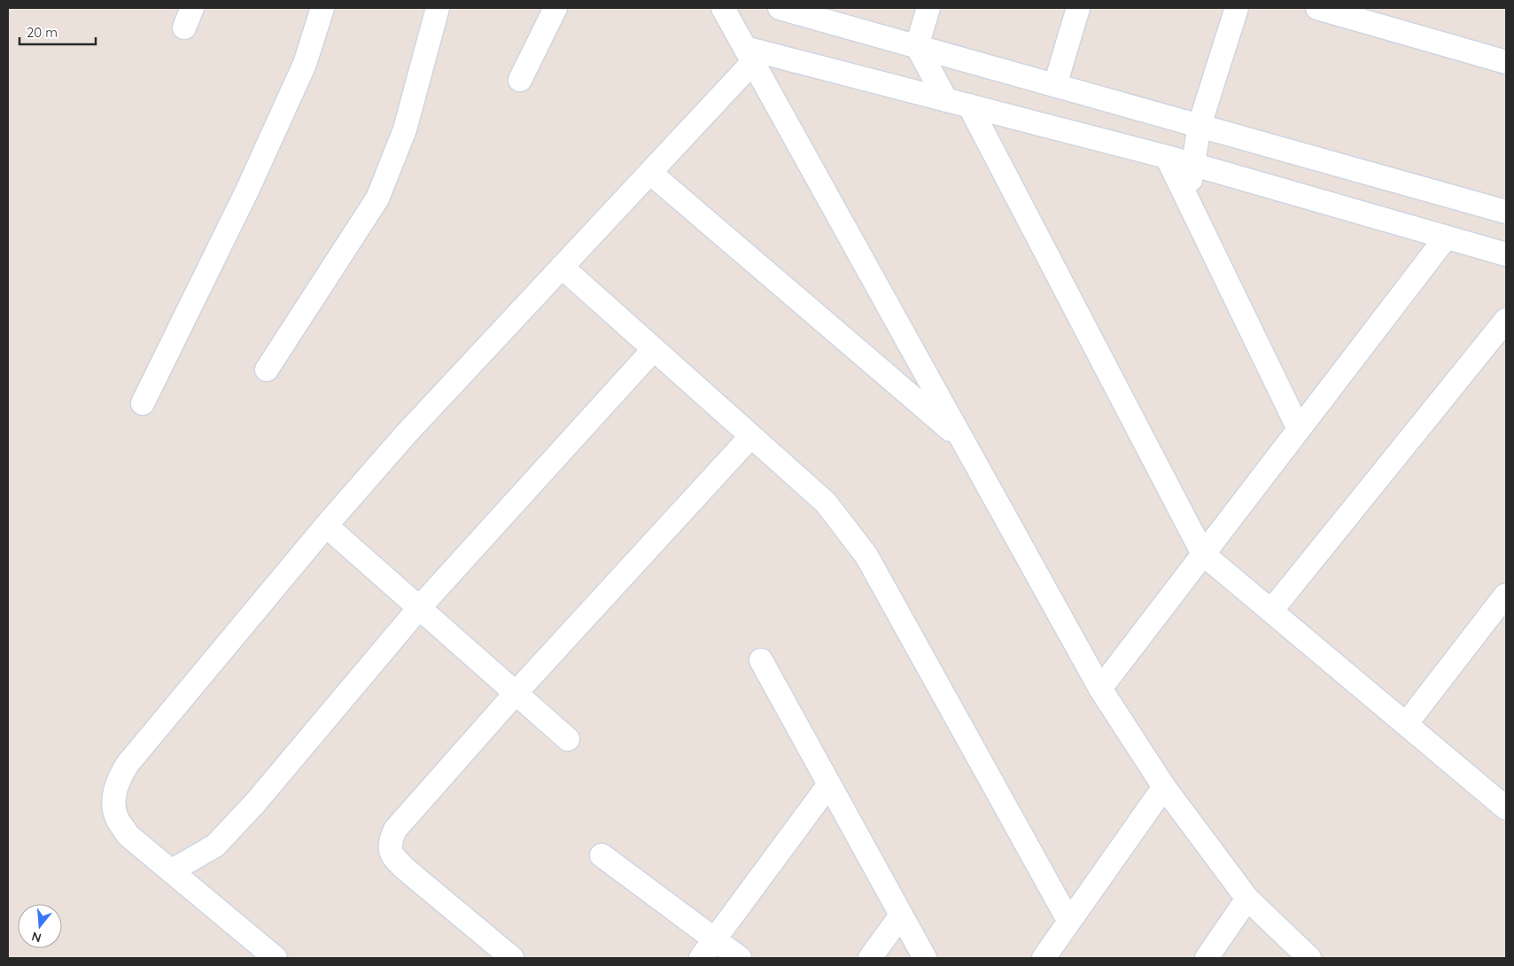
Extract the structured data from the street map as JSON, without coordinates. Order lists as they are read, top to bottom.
{
  "scale_bar": "20 m",
  "north": "bottom"
}
